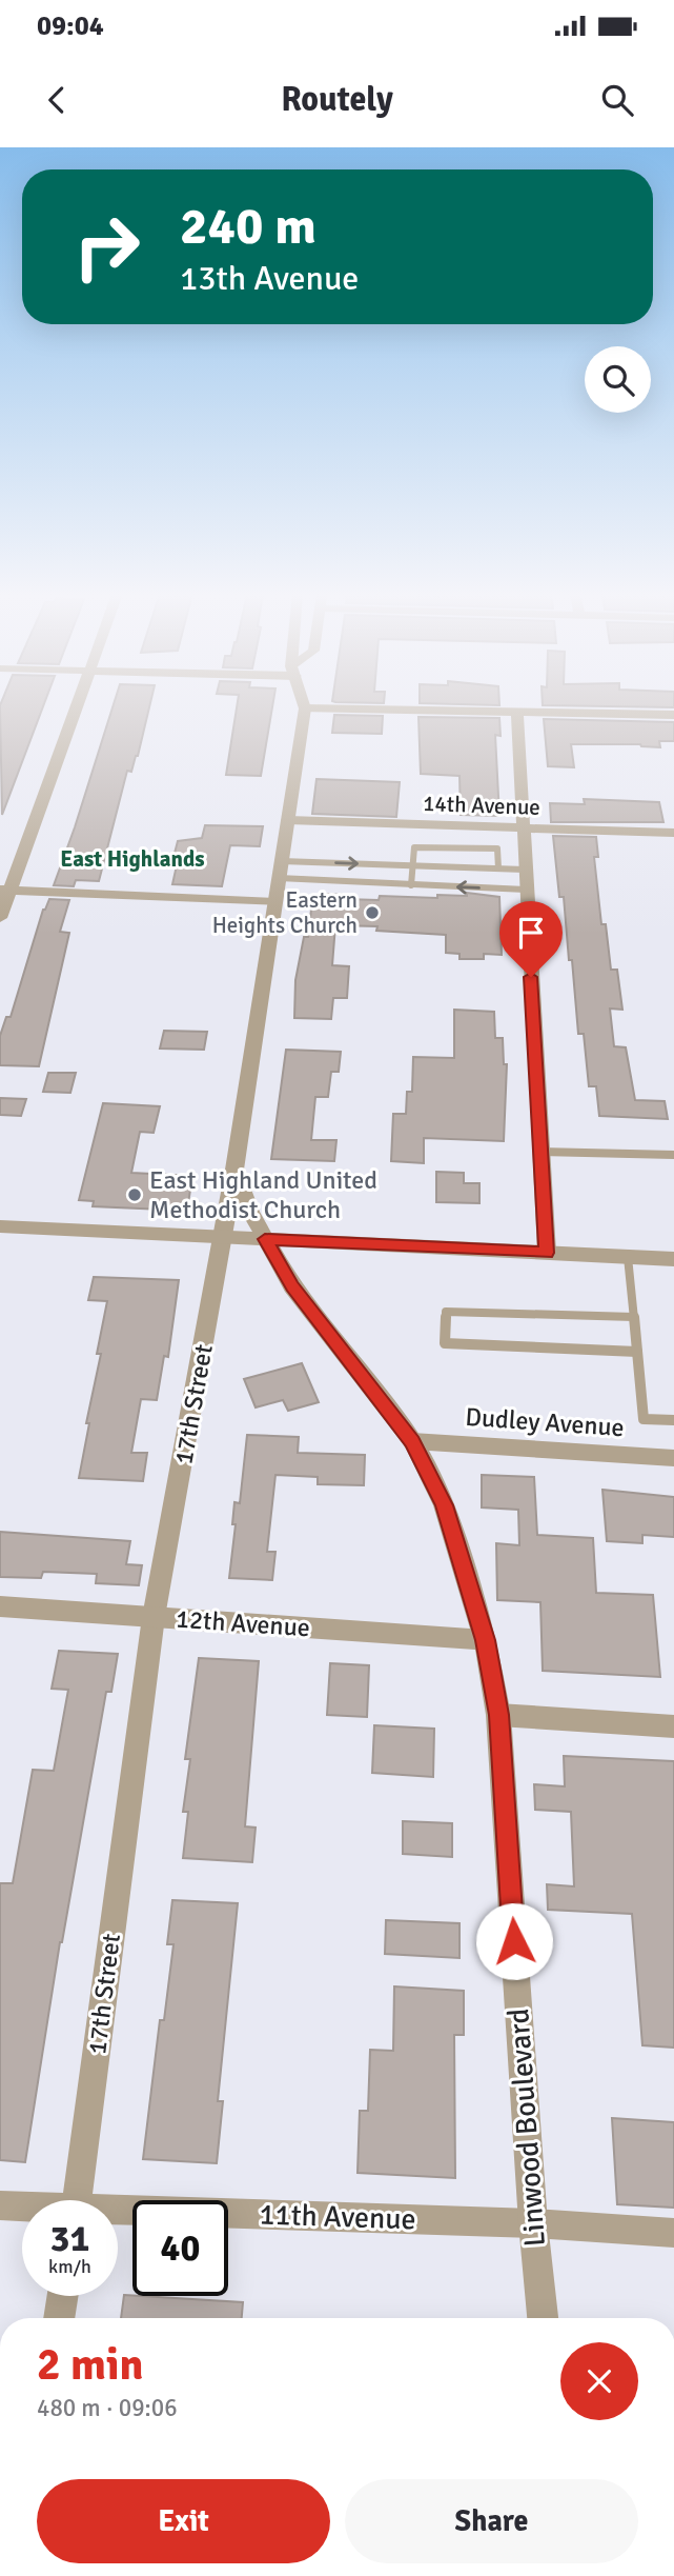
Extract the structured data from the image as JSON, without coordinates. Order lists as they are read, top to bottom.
{
  "streets": {
    "street": [
      "14th Avenue",
      "17th Street",
      "Dudley Avenue",
      "12th Avenue",
      "Linwood Boulevard",
      "11th Avenue"
    ]
  },
  "crossings": [
    ["14th Avenue", "17th Street"],
    ["17th Street", "12th Avenue"],
    ["17th Street", "Linwood Boulevard"],
    ["Dudley Avenue", "Linwood Boulevard"],
    ["12th Avenue", "Linwood Boulevard"],
    ["Linwood Boulevard", "11th Avenue"]
  ],
  "districts": ["East Highlands"],
  "places": ["Eastern Heights Church", "East Highland United Methodist Church"],
  "page": {
    "status": "09:04",
    "header": "Routely",
    "turn": ["240 m", "13th Avenue"],
    "speed": "31 km/h",
    "limit": "40",
    "heading": ["2 min", "480 m · 09:06"],
    "buttons": ["Exit", "Share"]
  }
}
